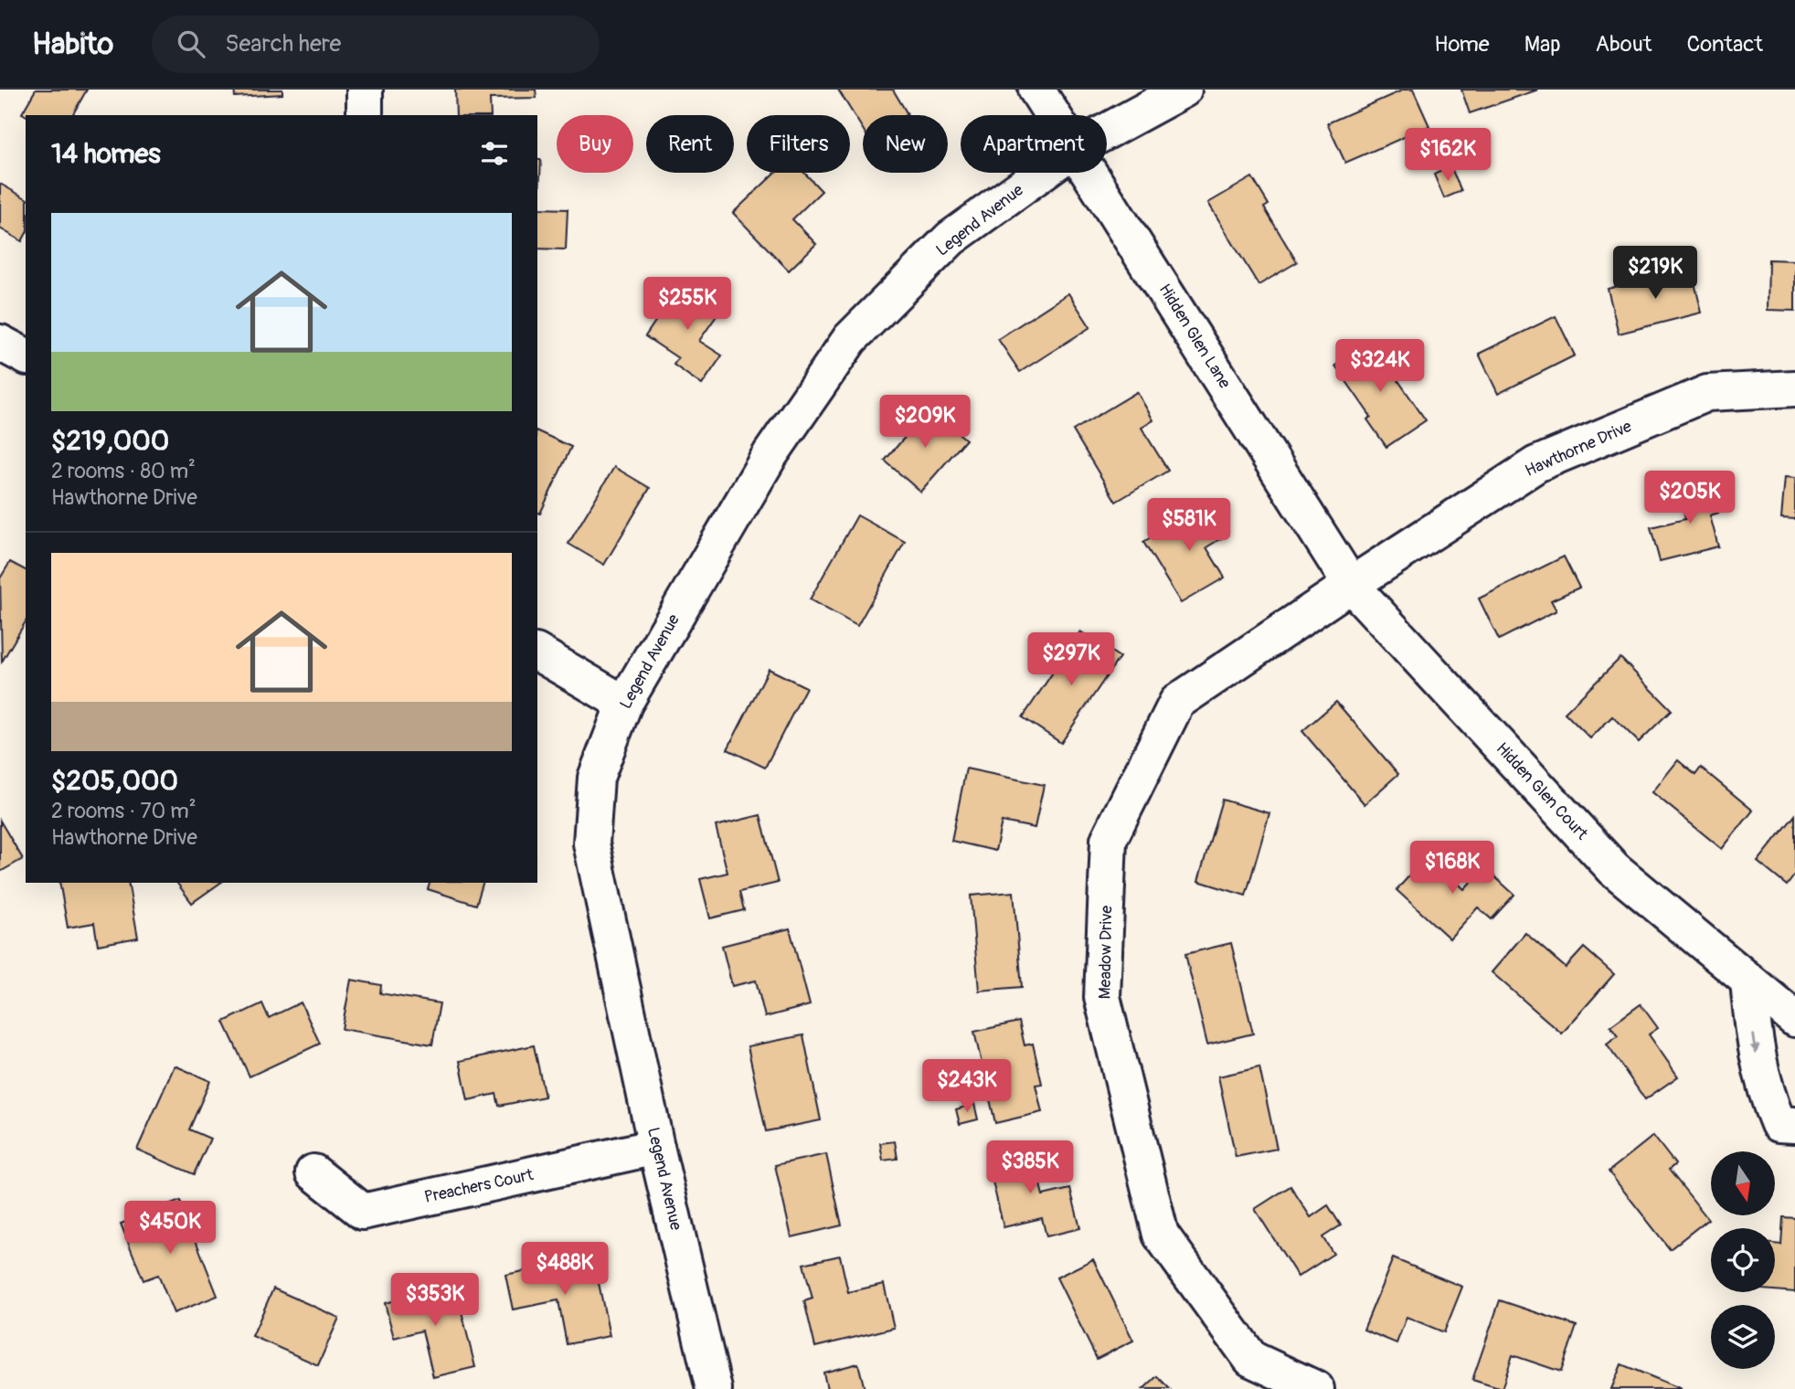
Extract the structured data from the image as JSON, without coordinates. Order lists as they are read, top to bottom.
{
  "streets": {
    "street": [
      "Legend Avenue",
      "Hidden Glen Lane",
      "Hawthorne Drive",
      "Hidden Glen Court",
      "Meadow Drive",
      "Preachers Court"
    ]
  },
  "crossings": [
    ["Legend Avenue", "Preachers Court"],
    ["Hidden Glen Lane", "Hawthorne Drive"],
    ["Hidden Glen Lane", "Hidden Glen Court"],
    ["Hidden Glen Lane", "Meadow Drive"],
    ["Hawthorne Drive", "Hidden Glen Court"],
    ["Hawthorne Drive", "Meadow Drive"],
    ["Hidden Glen Court", "Meadow Drive"]
  ],
  "north": "bottom",
  "page": {
    "header": "Habito",
    "search": "Search here",
    "nav": [
      "Home",
      "Map",
      "About",
      "Contact"
    ],
    "chip": [
      "Buy",
      "Rent",
      "Filters",
      "New",
      "Apartment"
    ],
    "heading": "14 homes",
    "price": [
      "$162K",
      "$219K",
      "$255K",
      "$324K",
      "$209K",
      "$205K",
      "$581K",
      "$297K",
      "$168K",
      "$243K",
      "$385K",
      "$450K",
      "$488K",
      "$353K"
    ],
    "list": [
      {
        "name": "$219,000",
        "note": "2 rooms · 80 m² · Hawthorne Drive"
      },
      {
        "name": "$205,000",
        "note": "2 rooms · 70 m² · Hawthorne Drive"
      }
    ]
  }
}
